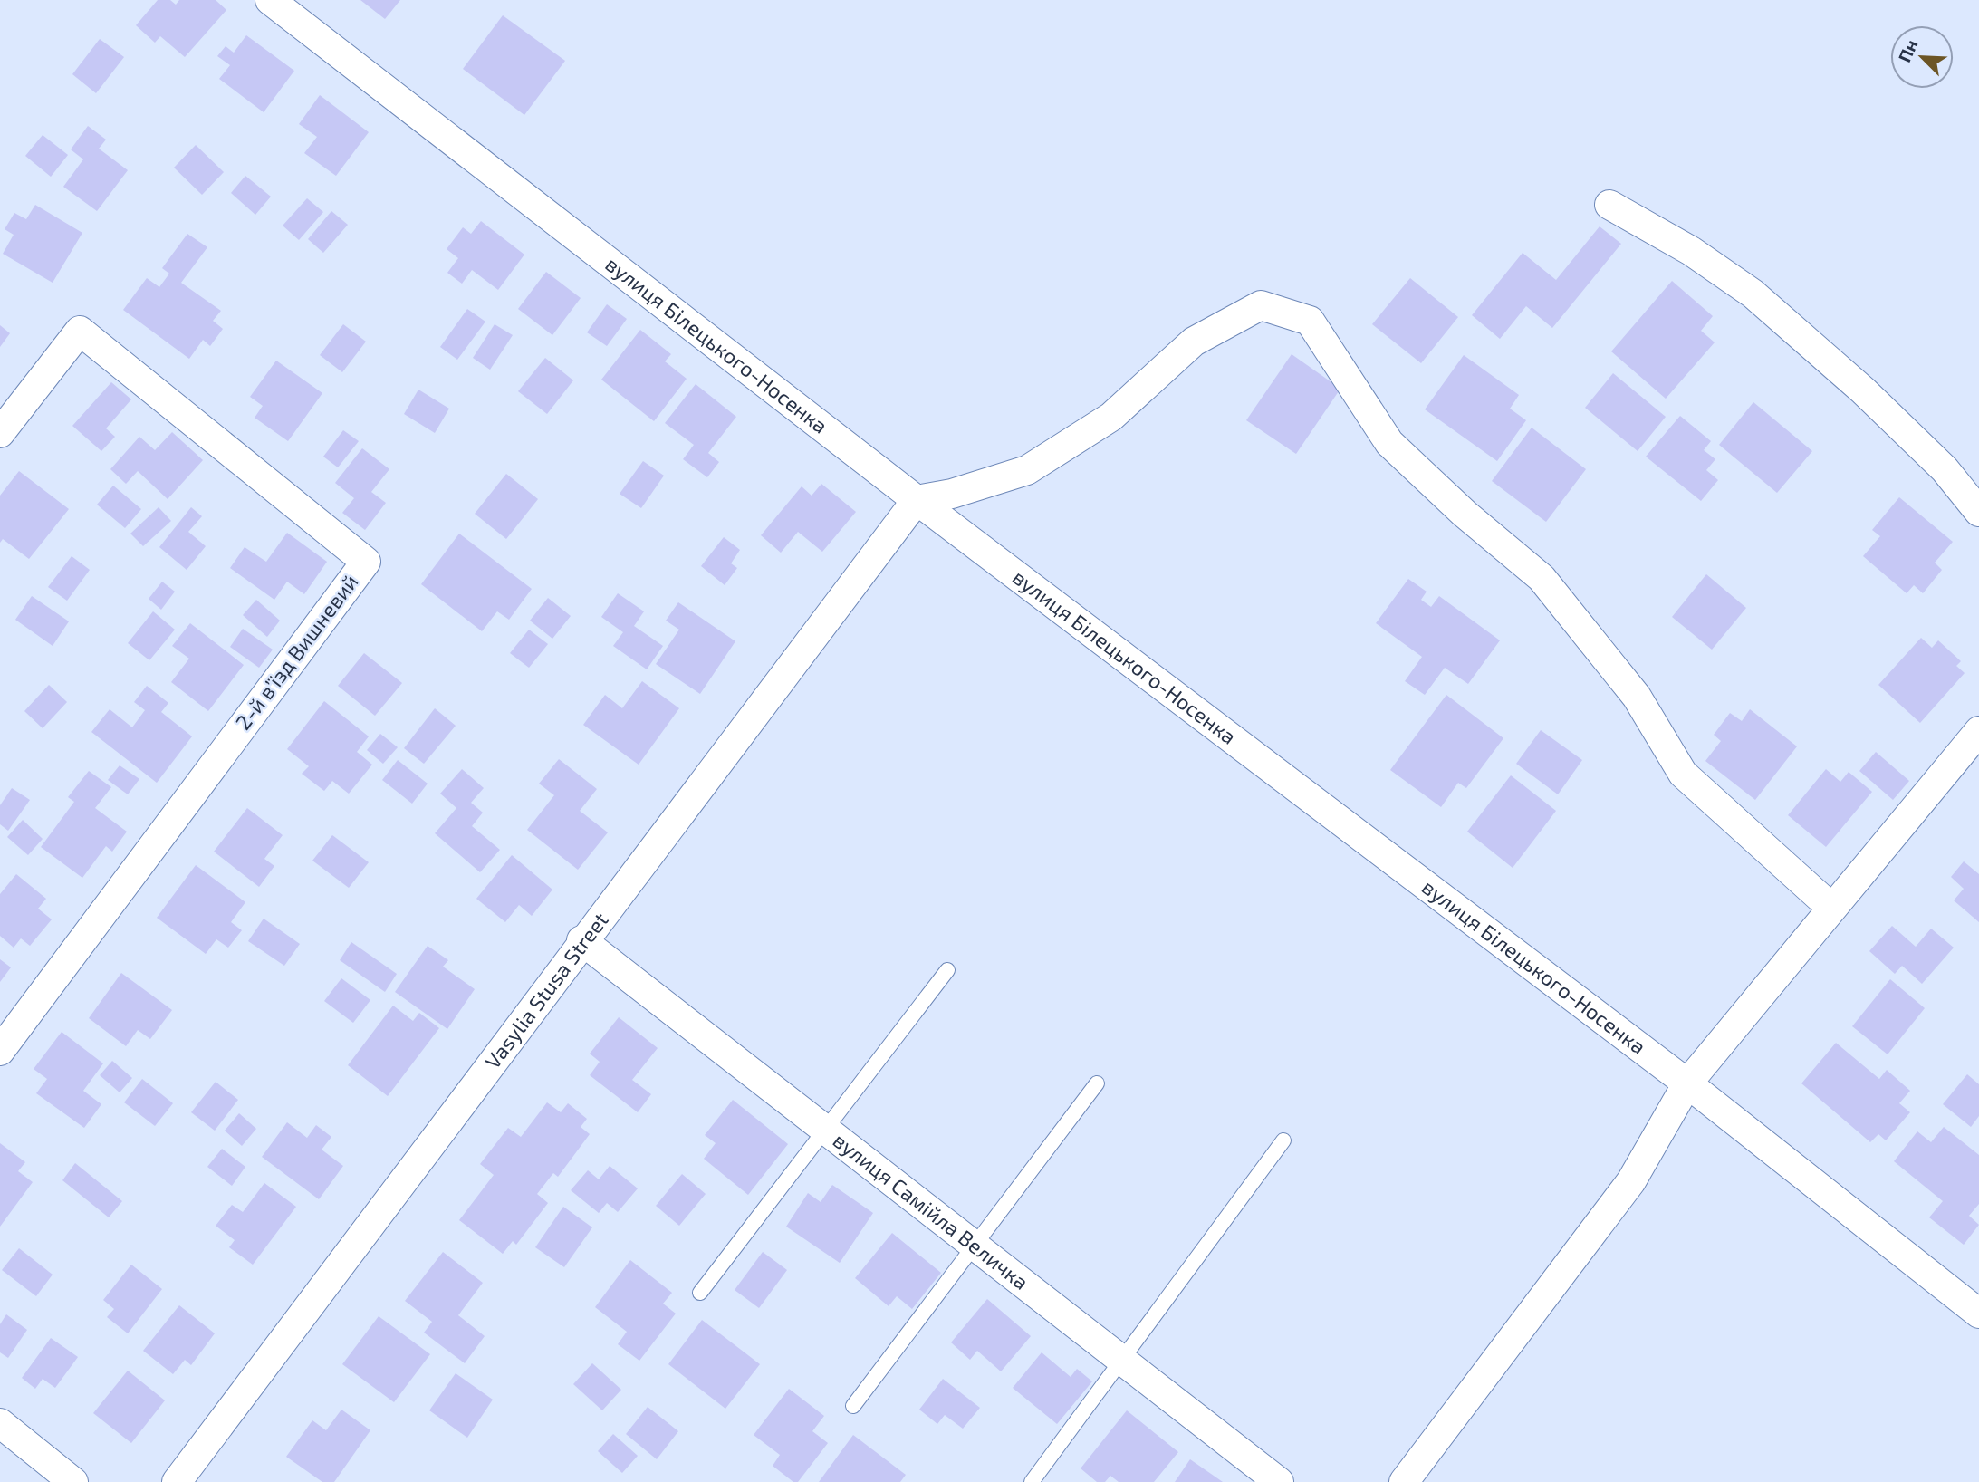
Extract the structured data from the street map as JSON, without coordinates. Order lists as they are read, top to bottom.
{
  "streets": {
    "street": [
      "вулиця Білецького-Носенка",
      "2-й вʼїзд Вишневий",
      "Vasylia Stusa Street",
      "вулиця Самійла Величка"
    ]
  },
  "crossings": [
    ["вулиця Білецького-Носенка", "Vasylia Stusa Street"],
    ["Vasylia Stusa Street", "вулиця Самійла Величка"]
  ],
  "north": "top left"
}
